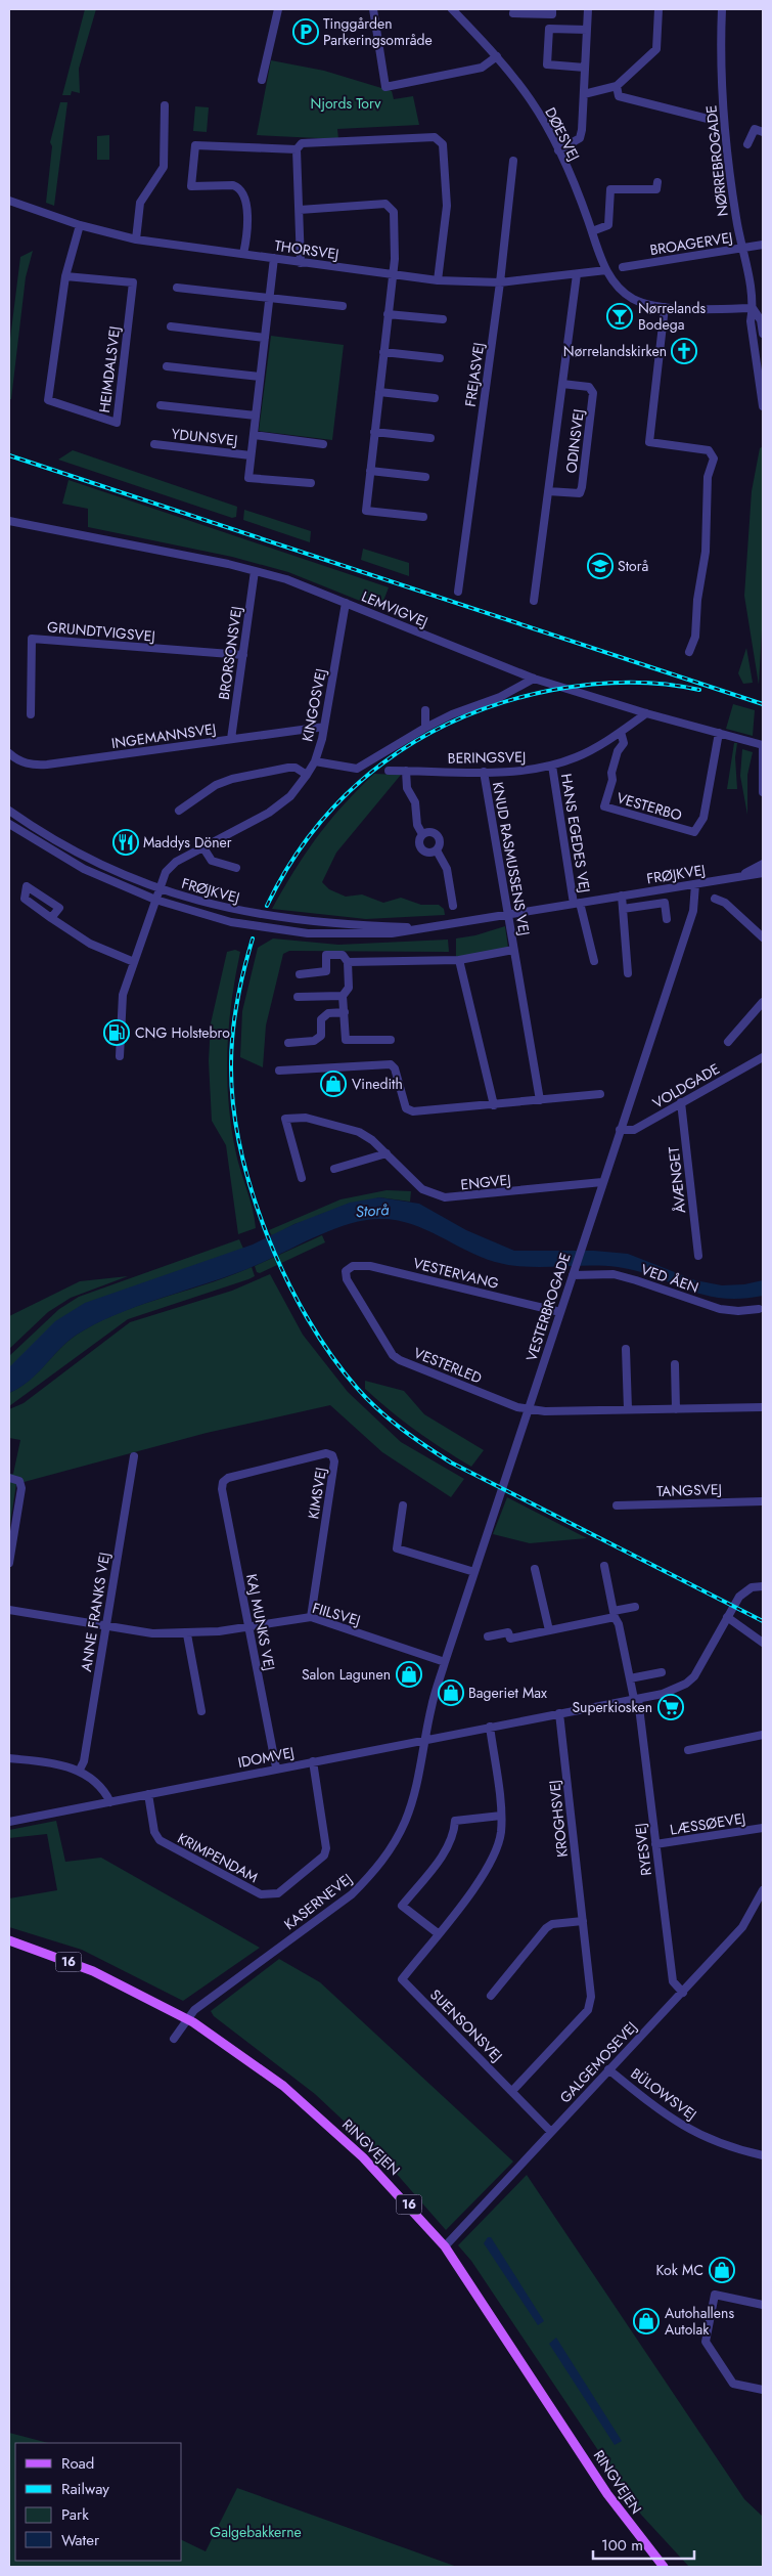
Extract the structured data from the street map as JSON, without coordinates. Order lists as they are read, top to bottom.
{
  "streets": {
    "main road": ["16", "RINGVEJEN"],
    "street": [
      "DØESVEJ",
      "NØRREBROGADE",
      "BROAGERVEJ",
      "THORSVEJ",
      "HEIMDALSVEJ",
      "FREJASVEJ",
      "YDUNSVEJ",
      "ODINSVEJ",
      "LEMVIGVEJ",
      "GRUNDTVIGSVEJ",
      "BRORSONSVEJ",
      "KINGOSVEJ",
      "INGEMANNSVEJ",
      "BERINGSVEJ",
      "VESTERBO",
      "HANS EGEDES VEJ",
      "KNUD RASMUSSENS VEJ",
      "FRØJKVEJ",
      "VOLDGADE",
      "ÅVÆNGET",
      "ENGVEJ",
      "VESTERVANG",
      "VED ÅEN",
      "VESTERBROGADE",
      "VESTERLED",
      "TANGSVEJ",
      "KIMSVEJ",
      "ANNE FRANKS VEJ",
      "FIILSVEJ",
      "KAJ MUNKS VEJ",
      "IDOMVEJ",
      "KROGHSVEJ",
      "LÆSSØEVEJ",
      "RYESVEJ",
      "KRIMPENDAM",
      "KASERNEVEJ",
      "SUENSONSVEJ",
      "GALGEMOSEVEJ",
      "BÜLOWSVEJ"
    ]
  },
  "crossings": [
    ["DØESVEJ", "NØRREBROGADE"],
    ["DØESVEJ", "THORSVEJ"],
    ["NØRREBROGADE", "BROAGERVEJ"],
    ["THORSVEJ", "HEIMDALSVEJ"],
    ["THORSVEJ", "FREJASVEJ"],
    ["THORSVEJ", "YDUNSVEJ"],
    ["THORSVEJ", "ODINSVEJ"],
    ["LEMVIGVEJ", "BRORSONSVEJ"],
    ["LEMVIGVEJ", "KINGOSVEJ"],
    ["LEMVIGVEJ", "BERINGSVEJ"],
    ["LEMVIGVEJ", "VESTERBO"],
    ["GRUNDTVIGSVEJ", "BRORSONSVEJ"],
    ["BRORSONSVEJ", "INGEMANNSVEJ"],
    ["KINGOSVEJ", "INGEMANNSVEJ"],
    ["KINGOSVEJ", "FRØJKVEJ"],
    ["BERINGSVEJ", "VESTERBO"],
    ["BERINGSVEJ", "HANS EGEDES VEJ"],
    ["BERINGSVEJ", "KNUD RASMUSSENS VEJ"],
    ["HANS EGEDES VEJ", "FRØJKVEJ"],
    ["KNUD RASMUSSENS VEJ", "FRØJKVEJ"],
    ["FRØJKVEJ", "VESTERBROGADE"],
    ["VOLDGADE", "ÅVÆNGET"],
    ["VOLDGADE", "VESTERBROGADE"],
    ["ENGVEJ", "VESTERBROGADE"],
    ["VESTERVANG", "VESTERBROGADE"],
    ["VESTERVANG", "VESTERLED"],
    ["VED ÅEN", "VESTERBROGADE"],
    ["VESTERBROGADE", "VESTERLED"],
    ["VESTERBROGADE", "FIILSVEJ"],
    ["VESTERBROGADE", "IDOMVEJ"],
    ["VESTERBROGADE", "KASERNEVEJ"],
    ["KIMSVEJ", "FIILSVEJ"],
    ["KIMSVEJ", "KAJ MUNKS VEJ"],
    ["ANNE FRANKS VEJ", "FIILSVEJ"],
    ["FIILSVEJ", "KAJ MUNKS VEJ"],
    ["KAJ MUNKS VEJ", "IDOMVEJ"],
    ["IDOMVEJ", "KROGHSVEJ"],
    ["IDOMVEJ", "RYESVEJ"],
    ["IDOMVEJ", "KRIMPENDAM"],
    ["IDOMVEJ", "KASERNEVEJ"],
    ["IDOMVEJ", "SUENSONSVEJ"],
    ["KROGHSVEJ", "SUENSONSVEJ"],
    ["LÆSSØEVEJ", "RYESVEJ"],
    ["RYESVEJ", "GALGEMOSEVEJ"],
    ["KASERNEVEJ", "RINGVEJEN"],
    ["SUENSONSVEJ", "GALGEMOSEVEJ"],
    ["GALGEMOSEVEJ", "BÜLOWSVEJ"],
    ["GALGEMOSEVEJ", "RINGVEJEN"]
  ],
  "water": ["Storå"],
  "parks": ["Njords Torv", "Galgebakkerne"],
  "places": {
    "parking": ["Tinggården Parkeringsområde"],
    "bar": ["Nørrelands Bodega"],
    "church": ["Nørrelandskirken"],
    "school or university": ["Storå"],
    "restaurant": ["Maddys Döner"],
    "fuel station": ["CNG Holstebro"],
    "shop": [
      "Vinedith",
      "Salon Lagunen",
      "Bageriet Max",
      "Kok MC",
      "Autohallens Autolak"
    ],
    "supermarket": ["Superkiosken"]
  },
  "legend": [
    "Road",
    "Railway",
    "Park",
    "Water"
  ],
  "scale_bar": "100 m"
}
